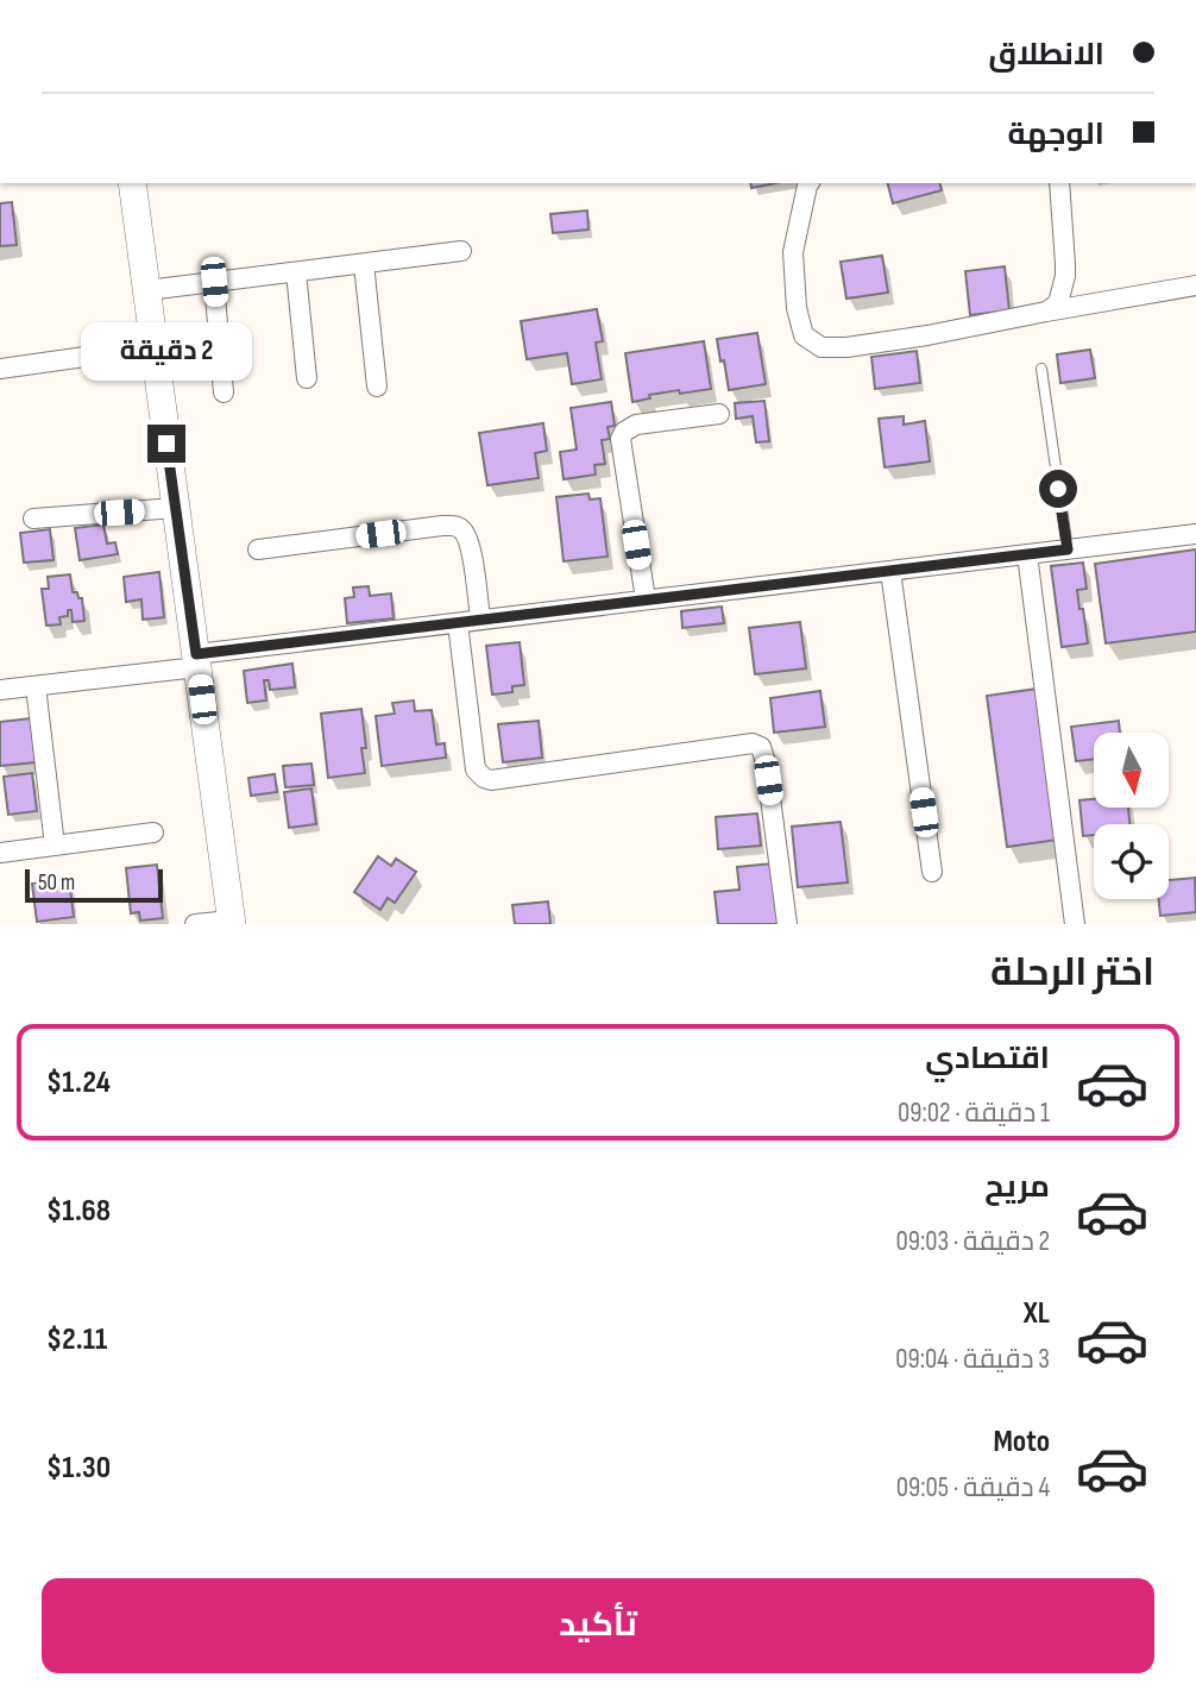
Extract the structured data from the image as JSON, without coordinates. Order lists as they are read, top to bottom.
{
  "scale_bar": "50 m",
  "north": "bottom",
  "page": {
    "banner": ["الانطلاق", "الوجهة"],
    "bubble": "2 دقيقة",
    "scale": "50 m",
    "heading": "اختر الرحلة",
    "list": [
      {
        "name": "اقتصادي",
        "note": "1 دقيقة · 09:02",
        "value": "$1.24"
      },
      {
        "name": "مريح",
        "note": "2 دقيقة · 09:03",
        "value": "$1.68"
      },
      {
        "name": "XL",
        "note": "3 دقيقة · 09:04",
        "value": "$2.11"
      },
      {
        "name": "Moto",
        "note": "4 دقيقة · 09:05",
        "value": "$1.30"
      }
    ],
    "buttons": "تأكيد"
  }
}
